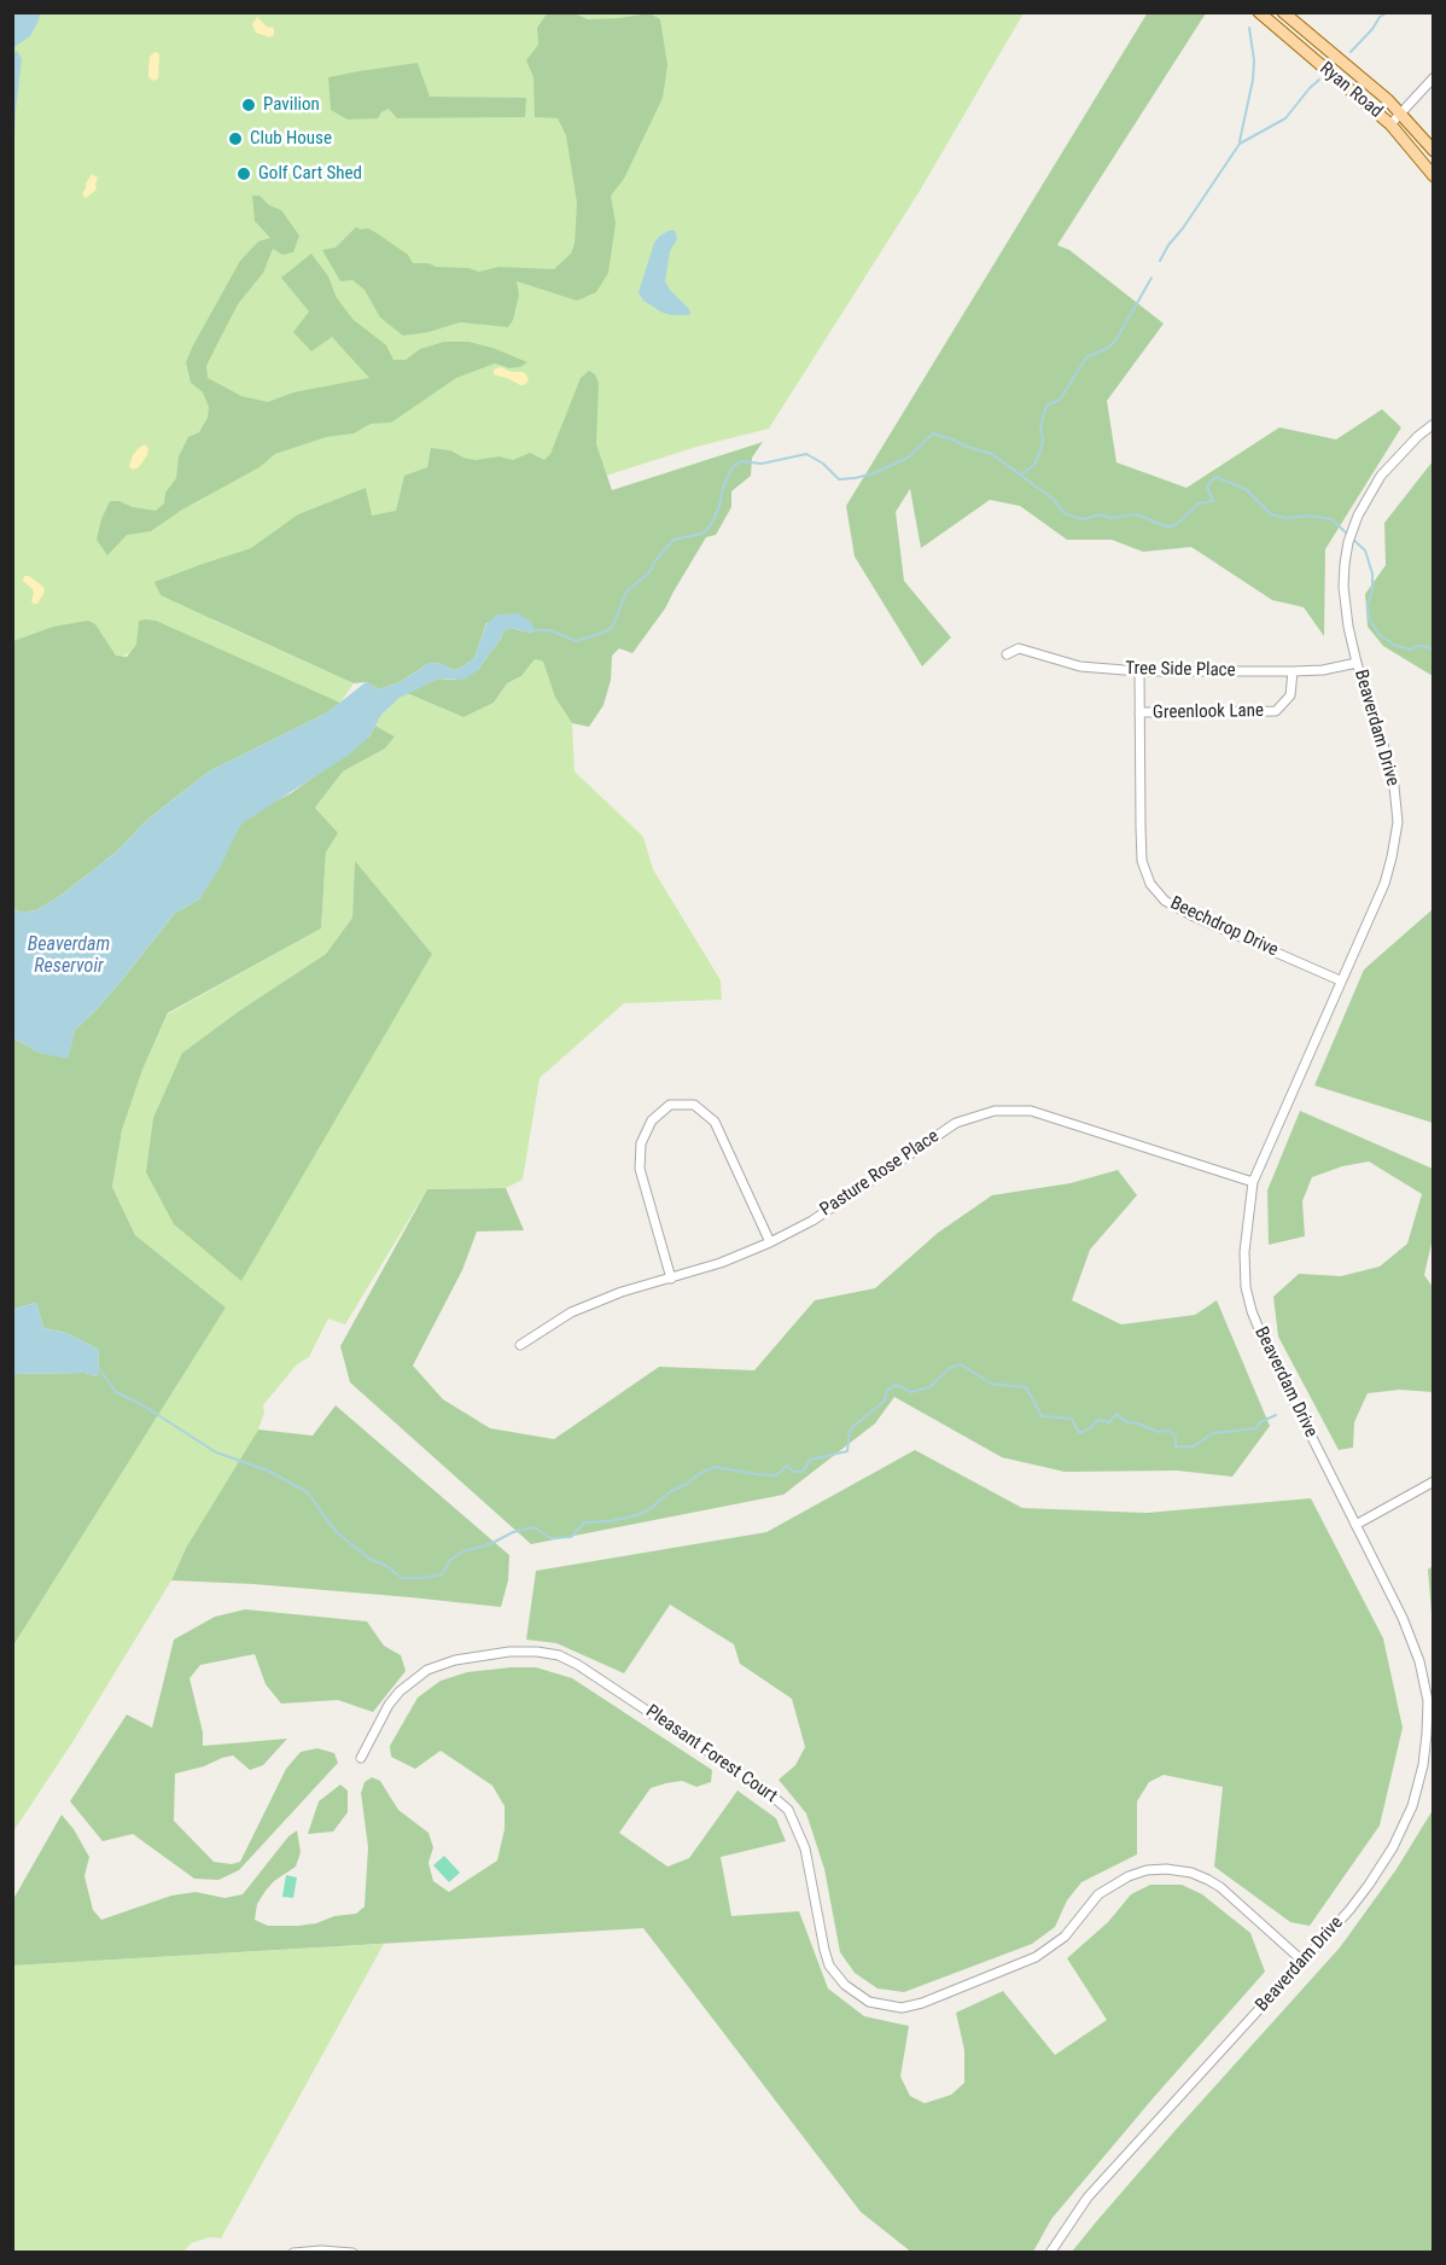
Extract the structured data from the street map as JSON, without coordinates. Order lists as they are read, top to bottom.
{
  "streets": {
    "main road": ["Ryan Road"],
    "street": [
      "Tree Side Place",
      "Greenlook Lane",
      "Beaverdam Drive",
      "Beechdrop Drive",
      "Pasture Rose Place",
      "Pleasant Forest Court"
    ]
  },
  "crossings": [
    ["Tree Side Place", "Greenlook Lane"],
    ["Tree Side Place", "Beaverdam Drive"],
    ["Tree Side Place", "Beechdrop Drive"],
    ["Greenlook Lane", "Beechdrop Drive"],
    ["Beaverdam Drive", "Beechdrop Drive"],
    ["Beaverdam Drive", "Pasture Rose Place"],
    ["Beaverdam Drive", "Pleasant Forest Court"]
  ],
  "water": ["Beaverdam Reservoir"],
  "places": ["Pavilion", "Club House", "Golf Cart Shed"]
}
